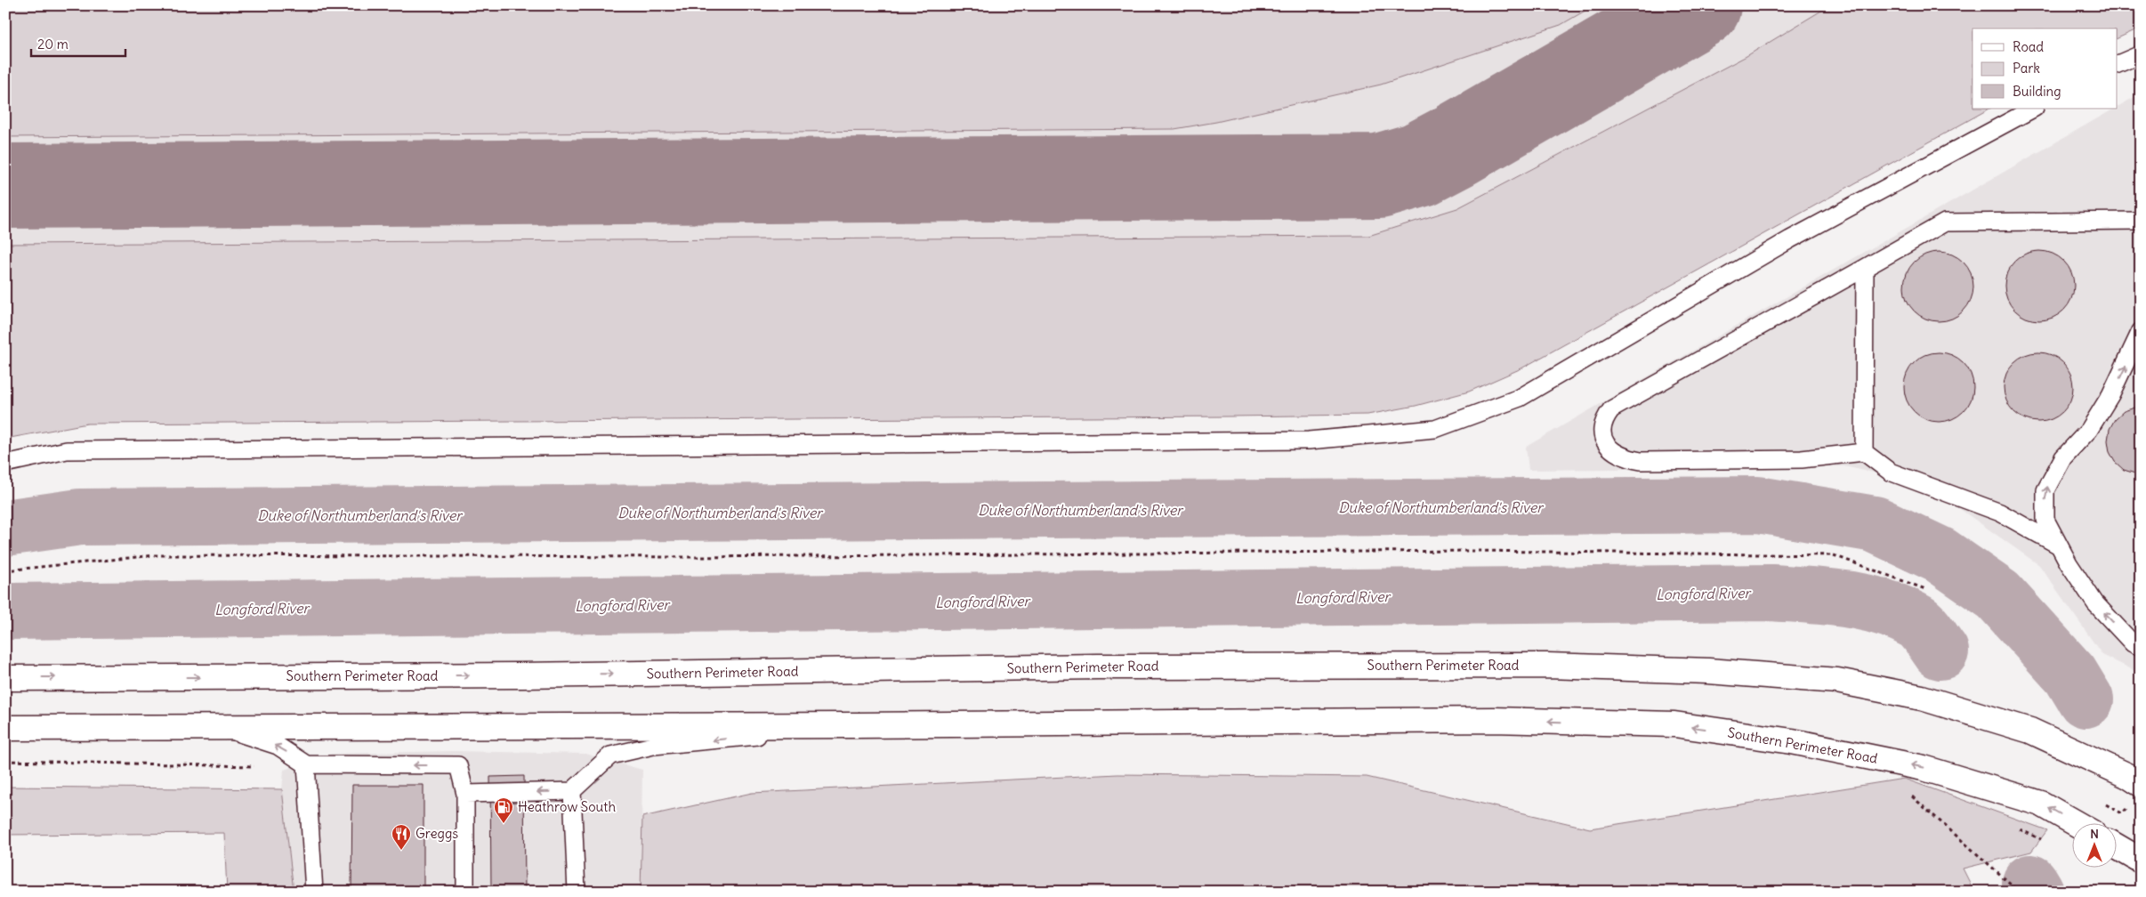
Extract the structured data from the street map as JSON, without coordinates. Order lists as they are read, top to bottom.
{
  "streets": {
    "street": ["Southern Perimeter Road"]
  },
  "water": ["Duke of Northumberland's River", "Longford River"],
  "places": {
    "fuel station": ["Heathrow South"],
    "restaurant": ["Greggs"]
  },
  "legend": ["Road", "Park", "Building"],
  "scale_bar": "20 m",
  "north": "top"
}
